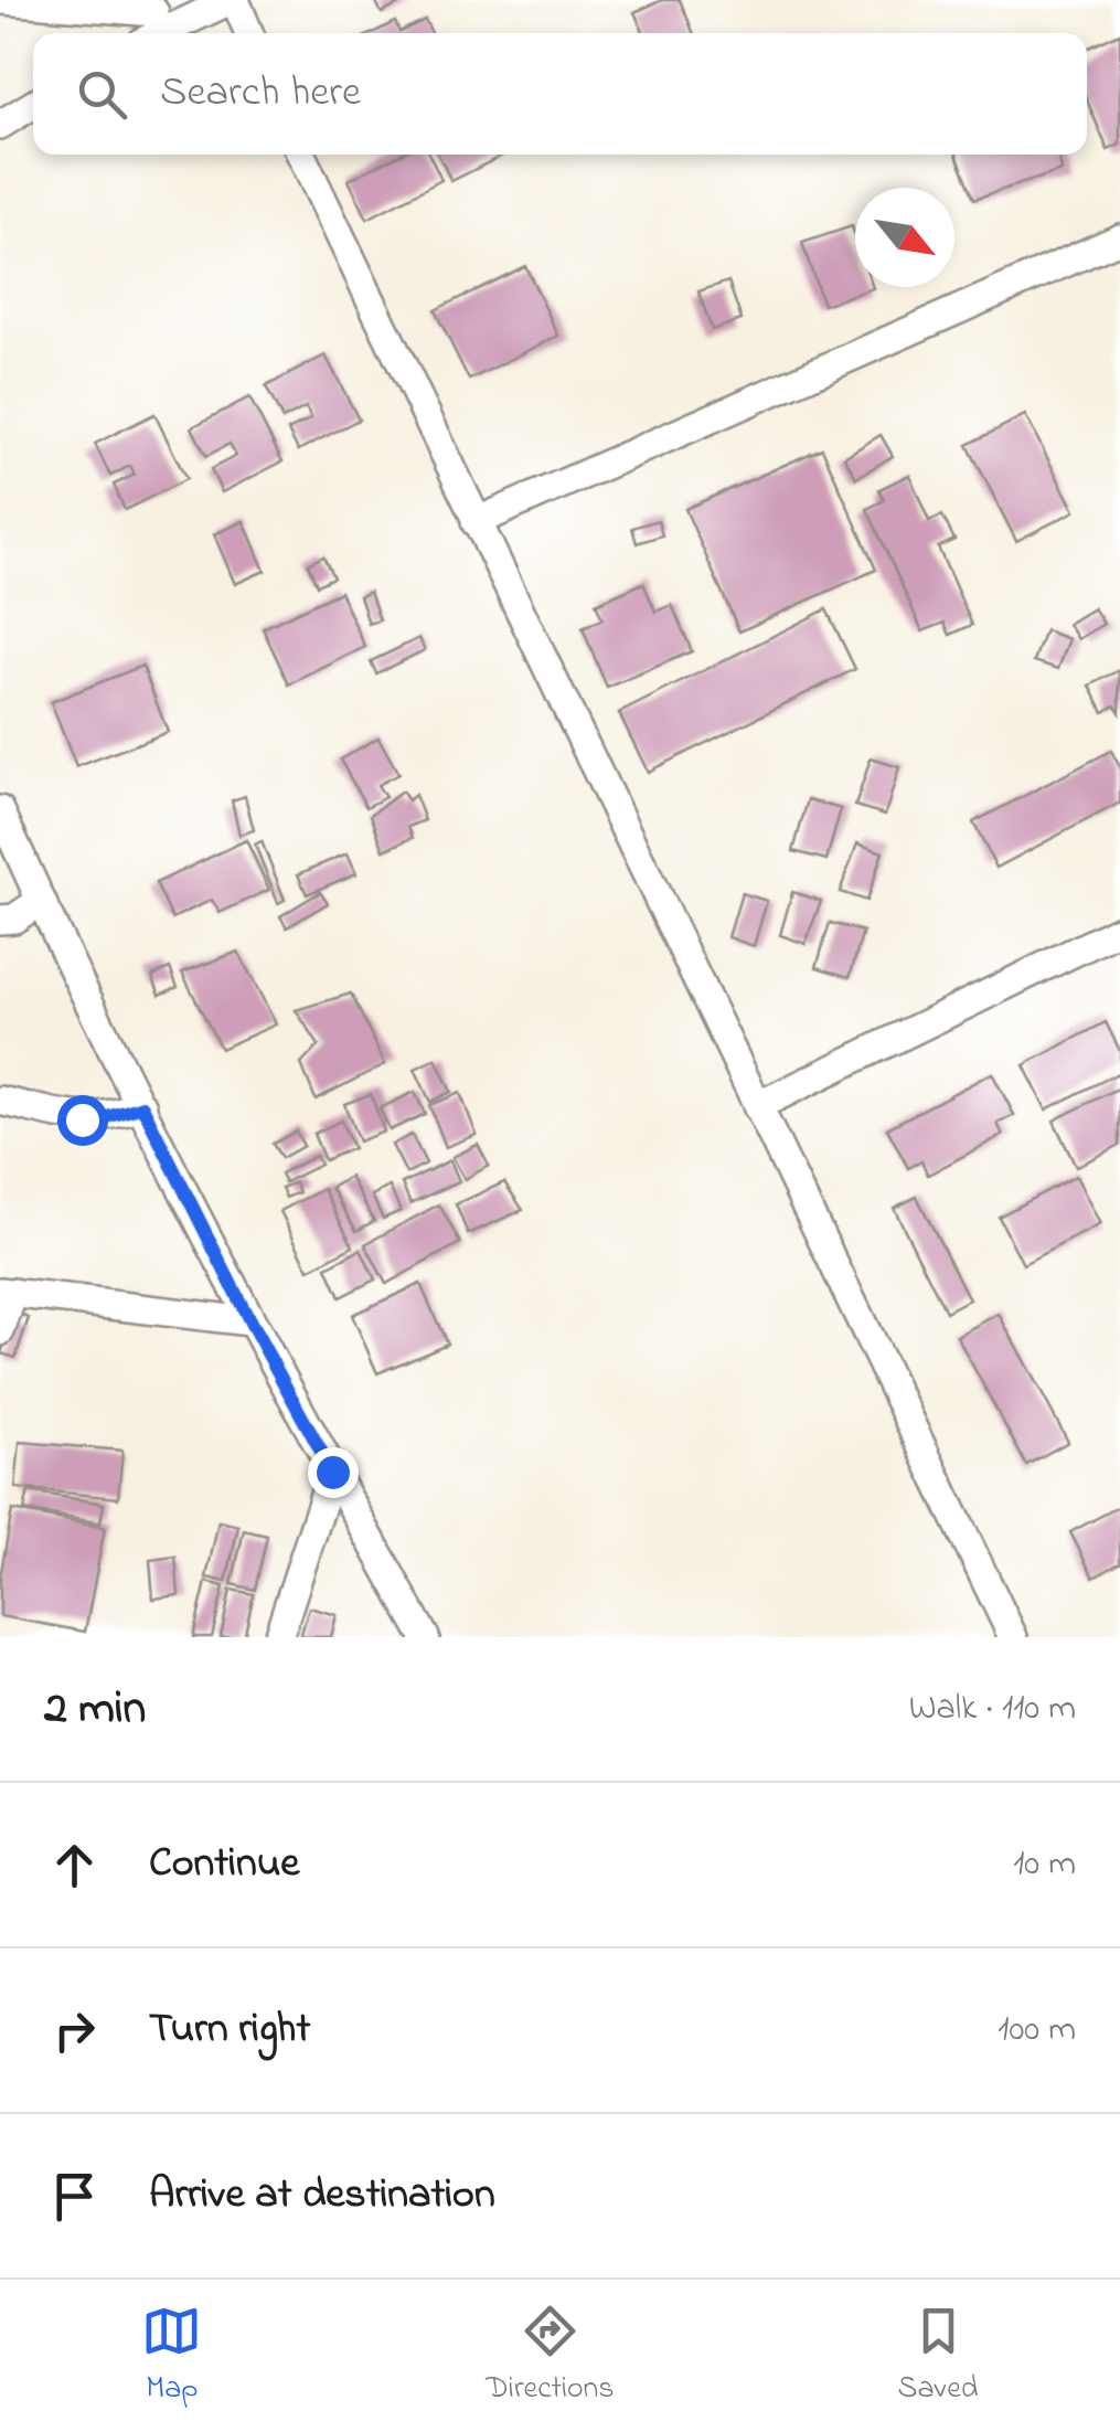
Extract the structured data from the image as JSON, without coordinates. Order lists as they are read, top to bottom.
{
  "north": "bottom right",
  "page": {
    "search": "Search here",
    "heading": ["2 min", "Walk · 110 m"],
    "list": [
      ["Continue", "10 m"],
      ["Turn right", "100 m"],
      "Arrive at destination"
    ],
    "nav": ["Map", "Directions", "Saved"]
  }
}
